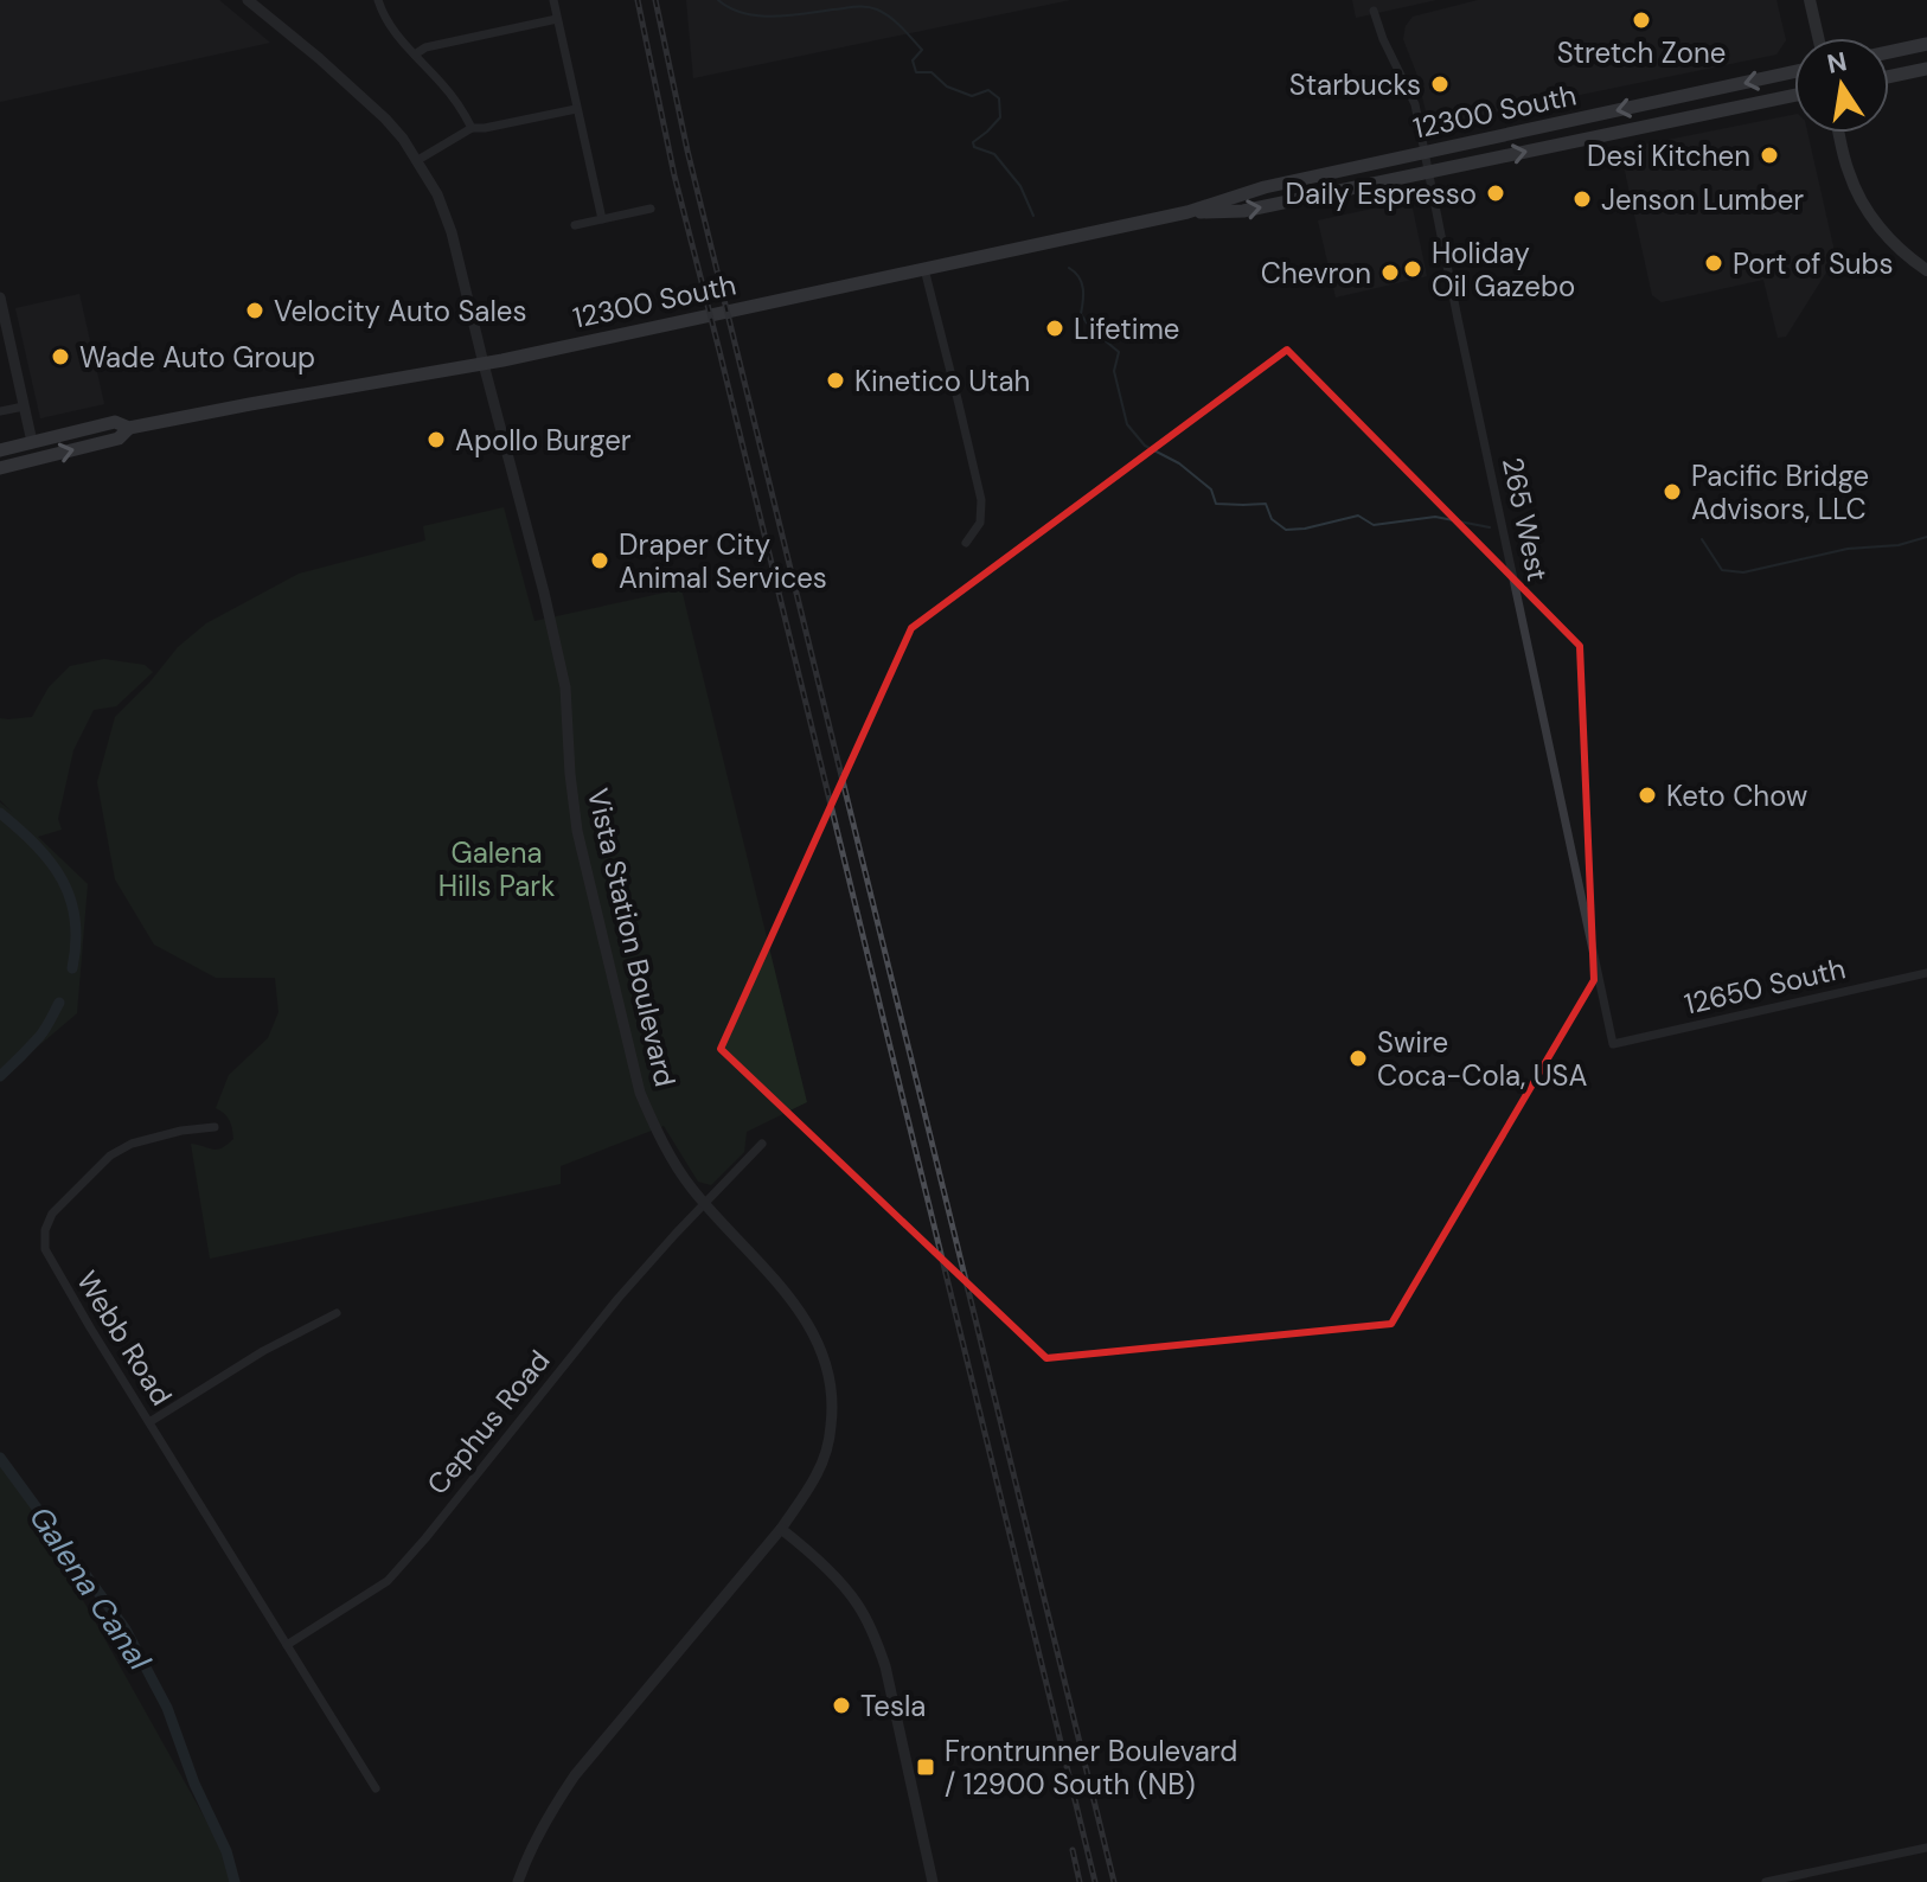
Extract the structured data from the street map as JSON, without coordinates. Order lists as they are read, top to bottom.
{
  "streets": {
    "main road": ["12300 South"],
    "street": [
      "265 West",
      "Vista Station Boulevard",
      "12650 South",
      "Webb Road",
      "Cephus Road"
    ]
  },
  "crossings": [
    ["12300 South", "265 West"],
    ["12300 South", "Vista Station Boulevard"],
    ["265 West", "12650 South"],
    ["Vista Station Boulevard", "Cephus Road"],
    ["Webb Road", "Cephus Road"]
  ],
  "water": ["Galena Canal"],
  "parks": ["Galena Hills Park"],
  "places": {
    "other": [
      "Stretch Zone",
      "Starbucks",
      "Desi Kitchen",
      "Daily Espresso",
      "Jenson Lumber",
      "Port of Subs",
      "Holiday Oil Gazebo",
      "Chevron",
      "Velocity Auto Sales",
      "Lifetime",
      "Wade Auto Group",
      "Kinetico Utah",
      "Apollo Burger",
      "Pacific Bridge Advisors, LLC",
      "Draper City Animal Services",
      "Keto Chow",
      "Swire Coca-Cola, USA",
      "Tesla"
    ],
    "transit": ["Frontrunner Boulevard / 12900 South (NB)"]
  },
  "north": "top"
}
